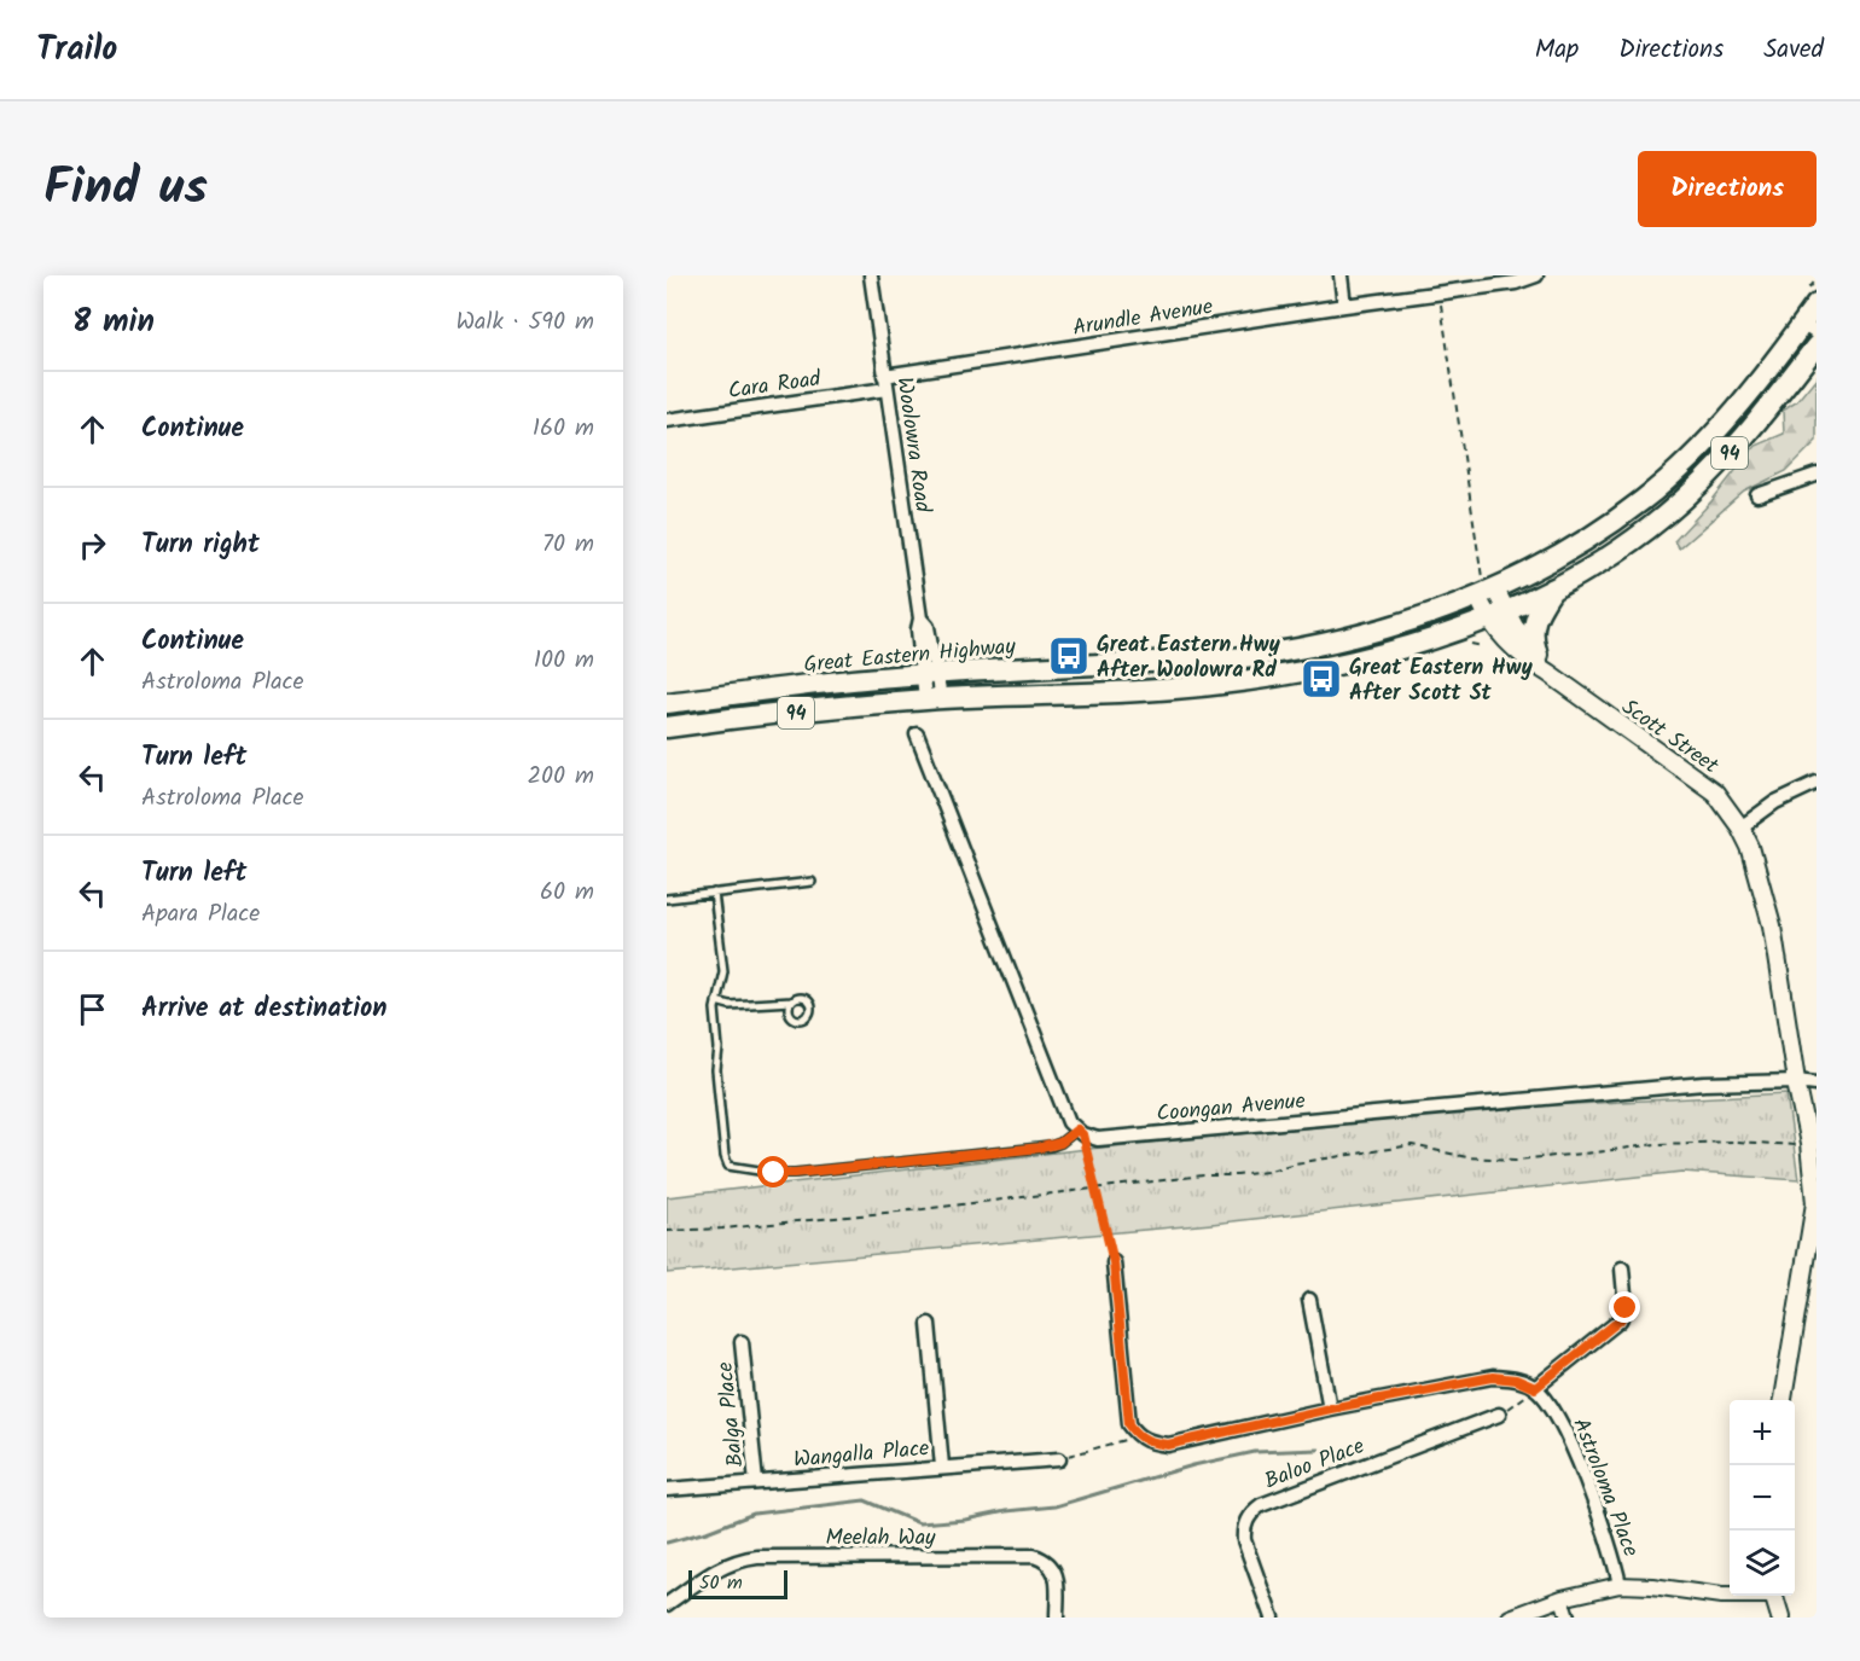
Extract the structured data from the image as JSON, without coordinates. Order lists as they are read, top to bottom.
{
  "streets": {
    "highway": ["94", "Great Eastern Highway"],
    "main road": ["Scott Street"],
    "street": [
      "Arundle Avenue",
      "Cara Road",
      "Woolowra Road",
      "Coongan Avenue",
      "Balga Place",
      "Wangalla Place",
      "Baloo Place",
      "Astroloma Place",
      "Meelah Way"
    ]
  },
  "crossings": [
    ["Arundle Avenue", "Cara Road"],
    ["Arundle Avenue", "Woolowra Road"],
    ["Cara Road", "Woolowra Road"],
    ["Woolowra Road", "94"],
    ["Woolowra Road", "Great Eastern Highway"],
    ["94", "Scott Street"],
    ["Great Eastern Highway", "Scott Street"],
    ["Scott Street", "Coongan Avenue"],
    ["Balga Place", "Wangalla Place"]
  ],
  "places": {
    "bus stop": ["Great Eastern Hwy After Woolowra Rd", "Great Eastern Hwy After Scott St"]
  },
  "scale_bar": "50 m",
  "page": {
    "header": "Trailo",
    "nav": ["Map", "Directions", "Saved"],
    "title": "Find us",
    "buttons": "Directions",
    "heading": ["8 min", "Walk · 590 m"],
    "list": [
      ["Continue", "160 m"],
      ["Turn right", "70 m"],
      ["Continue", "Astroloma Place", "100 m"],
      ["Turn left", "Astroloma Place", "200 m"],
      ["Turn left", "Apara Place", "60 m"],
      "Arrive at destination"
    ],
    "map_buttons": ["+", "−"],
    "scale": "50 m"
  }
}
